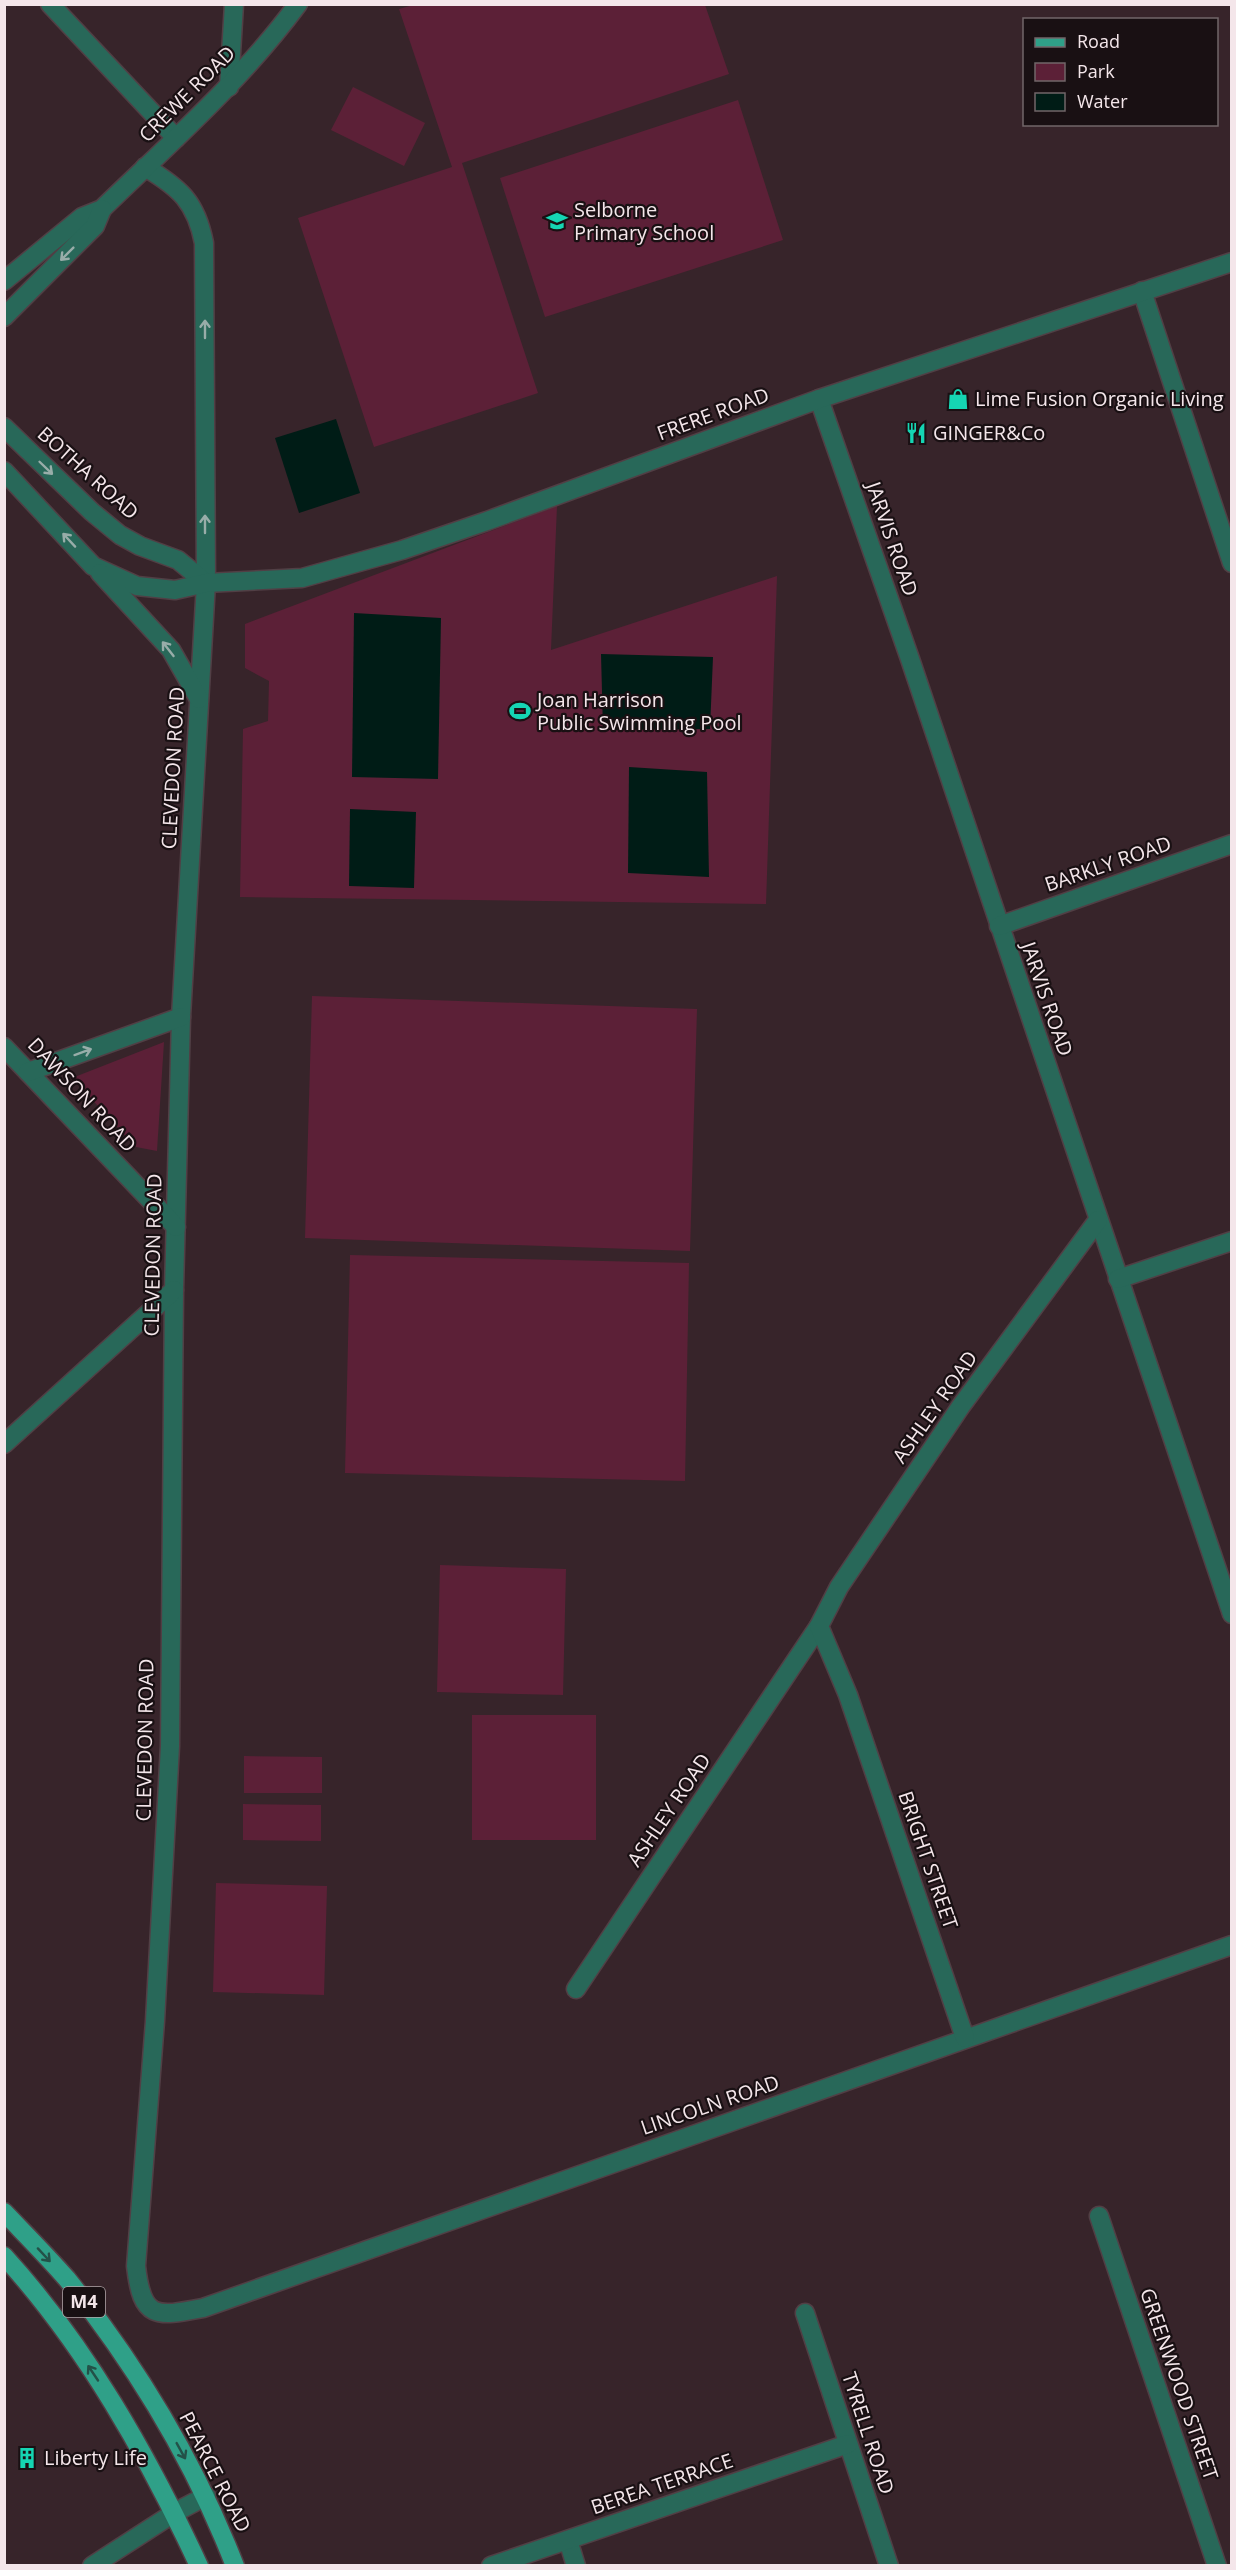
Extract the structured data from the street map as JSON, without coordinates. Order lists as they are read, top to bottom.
{
  "streets": {
    "main road": ["M4", "PEARCE ROAD"],
    "street": [
      "CREWE ROAD",
      "FRERE ROAD",
      "BOTHA ROAD",
      "JARVIS ROAD",
      "CLEVEDON ROAD",
      "BARKLY ROAD",
      "DAWSON ROAD",
      "ASHLEY ROAD",
      "BRIGHT STREET",
      "LINCOLN ROAD",
      "GREENWOOD STREET",
      "TYRELL ROAD",
      "BEREA TERRACE"
    ]
  },
  "crossings": [
    ["CREWE ROAD", "CLEVEDON ROAD"],
    ["FRERE ROAD", "BOTHA ROAD"],
    ["FRERE ROAD", "JARVIS ROAD"],
    ["FRERE ROAD", "CLEVEDON ROAD"],
    ["BOTHA ROAD", "CLEVEDON ROAD"],
    ["JARVIS ROAD", "BARKLY ROAD"],
    ["JARVIS ROAD", "ASHLEY ROAD"],
    ["CLEVEDON ROAD", "DAWSON ROAD"],
    ["CLEVEDON ROAD", "LINCOLN ROAD"],
    ["ASHLEY ROAD", "BRIGHT STREET"],
    ["BRIGHT STREET", "LINCOLN ROAD"],
    ["TYRELL ROAD", "BEREA TERRACE"]
  ],
  "places": {
    "school or university": ["Selborne Primary School"],
    "shop": ["Lime Fusion Organic Living"],
    "restaurant": ["GINGER&Co"],
    "sports": ["Joan Harrison Public Swimming Pool"],
    "building": ["Liberty Life"]
  },
  "legend": ["Road", "Park", "Water"]
}
